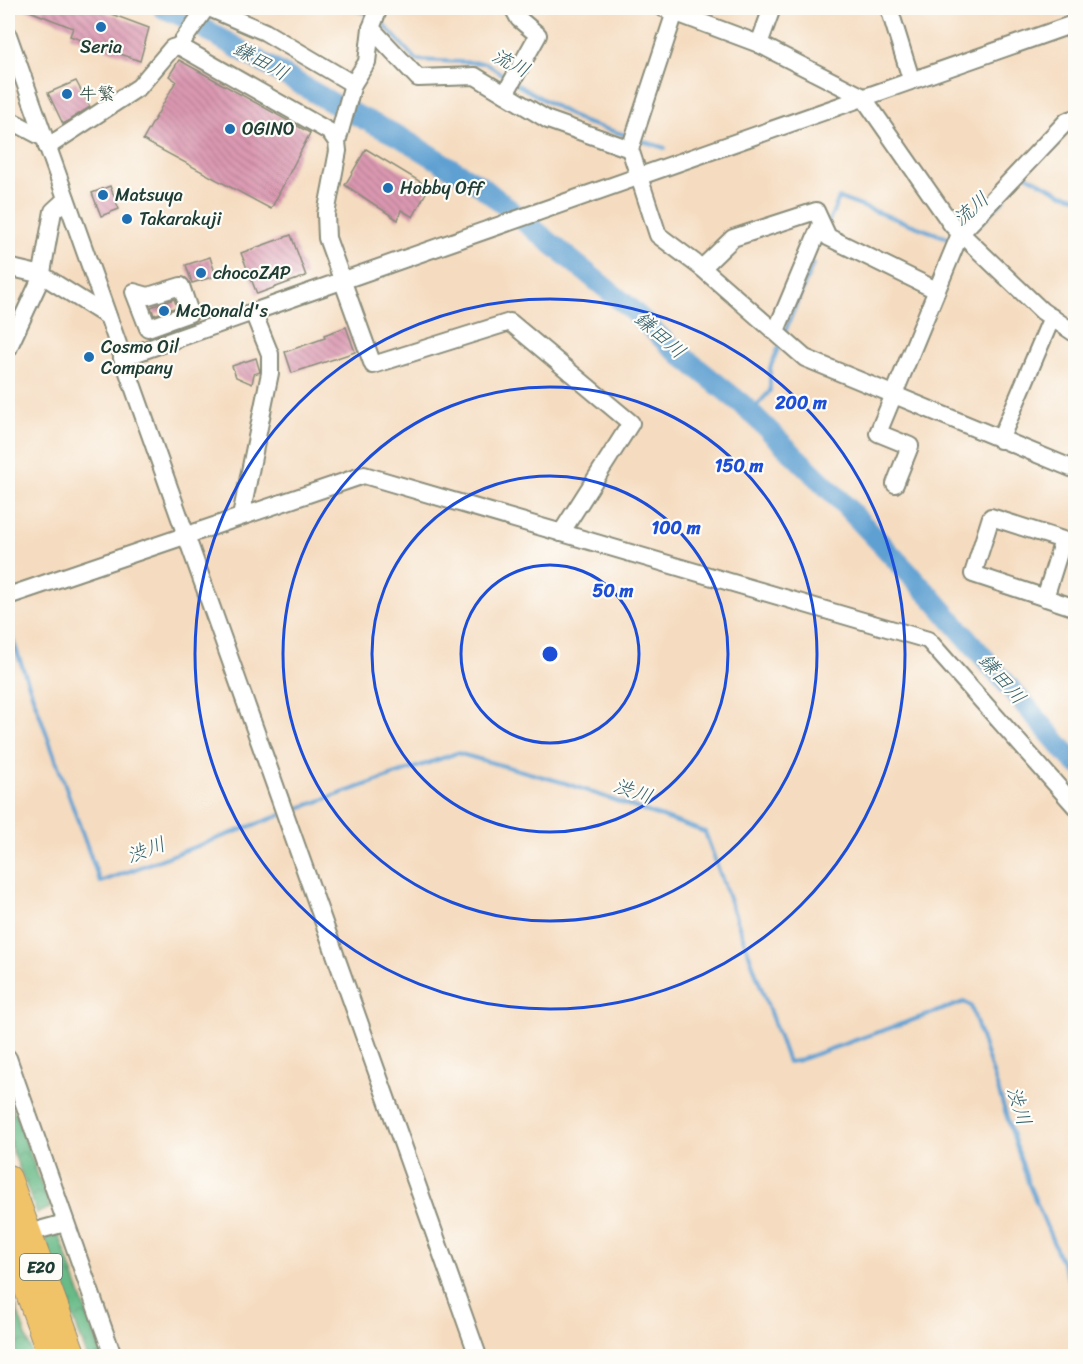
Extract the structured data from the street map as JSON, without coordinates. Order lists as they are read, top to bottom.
{
  "streets": {
    "highway": ["E20"]
  },
  "water": ["鎌田川", "流川", "渋川"],
  "places": [
    "Seria",
    "牛繁",
    "OGINO",
    "Hobby Off",
    "Matsuya",
    "Takarakuji",
    "chocoZAP",
    "McDonald's",
    "Cosmo Oil Company"
  ],
  "rings": [
    "200 m",
    "150 m",
    "100 m",
    "50 m"
  ]
}
